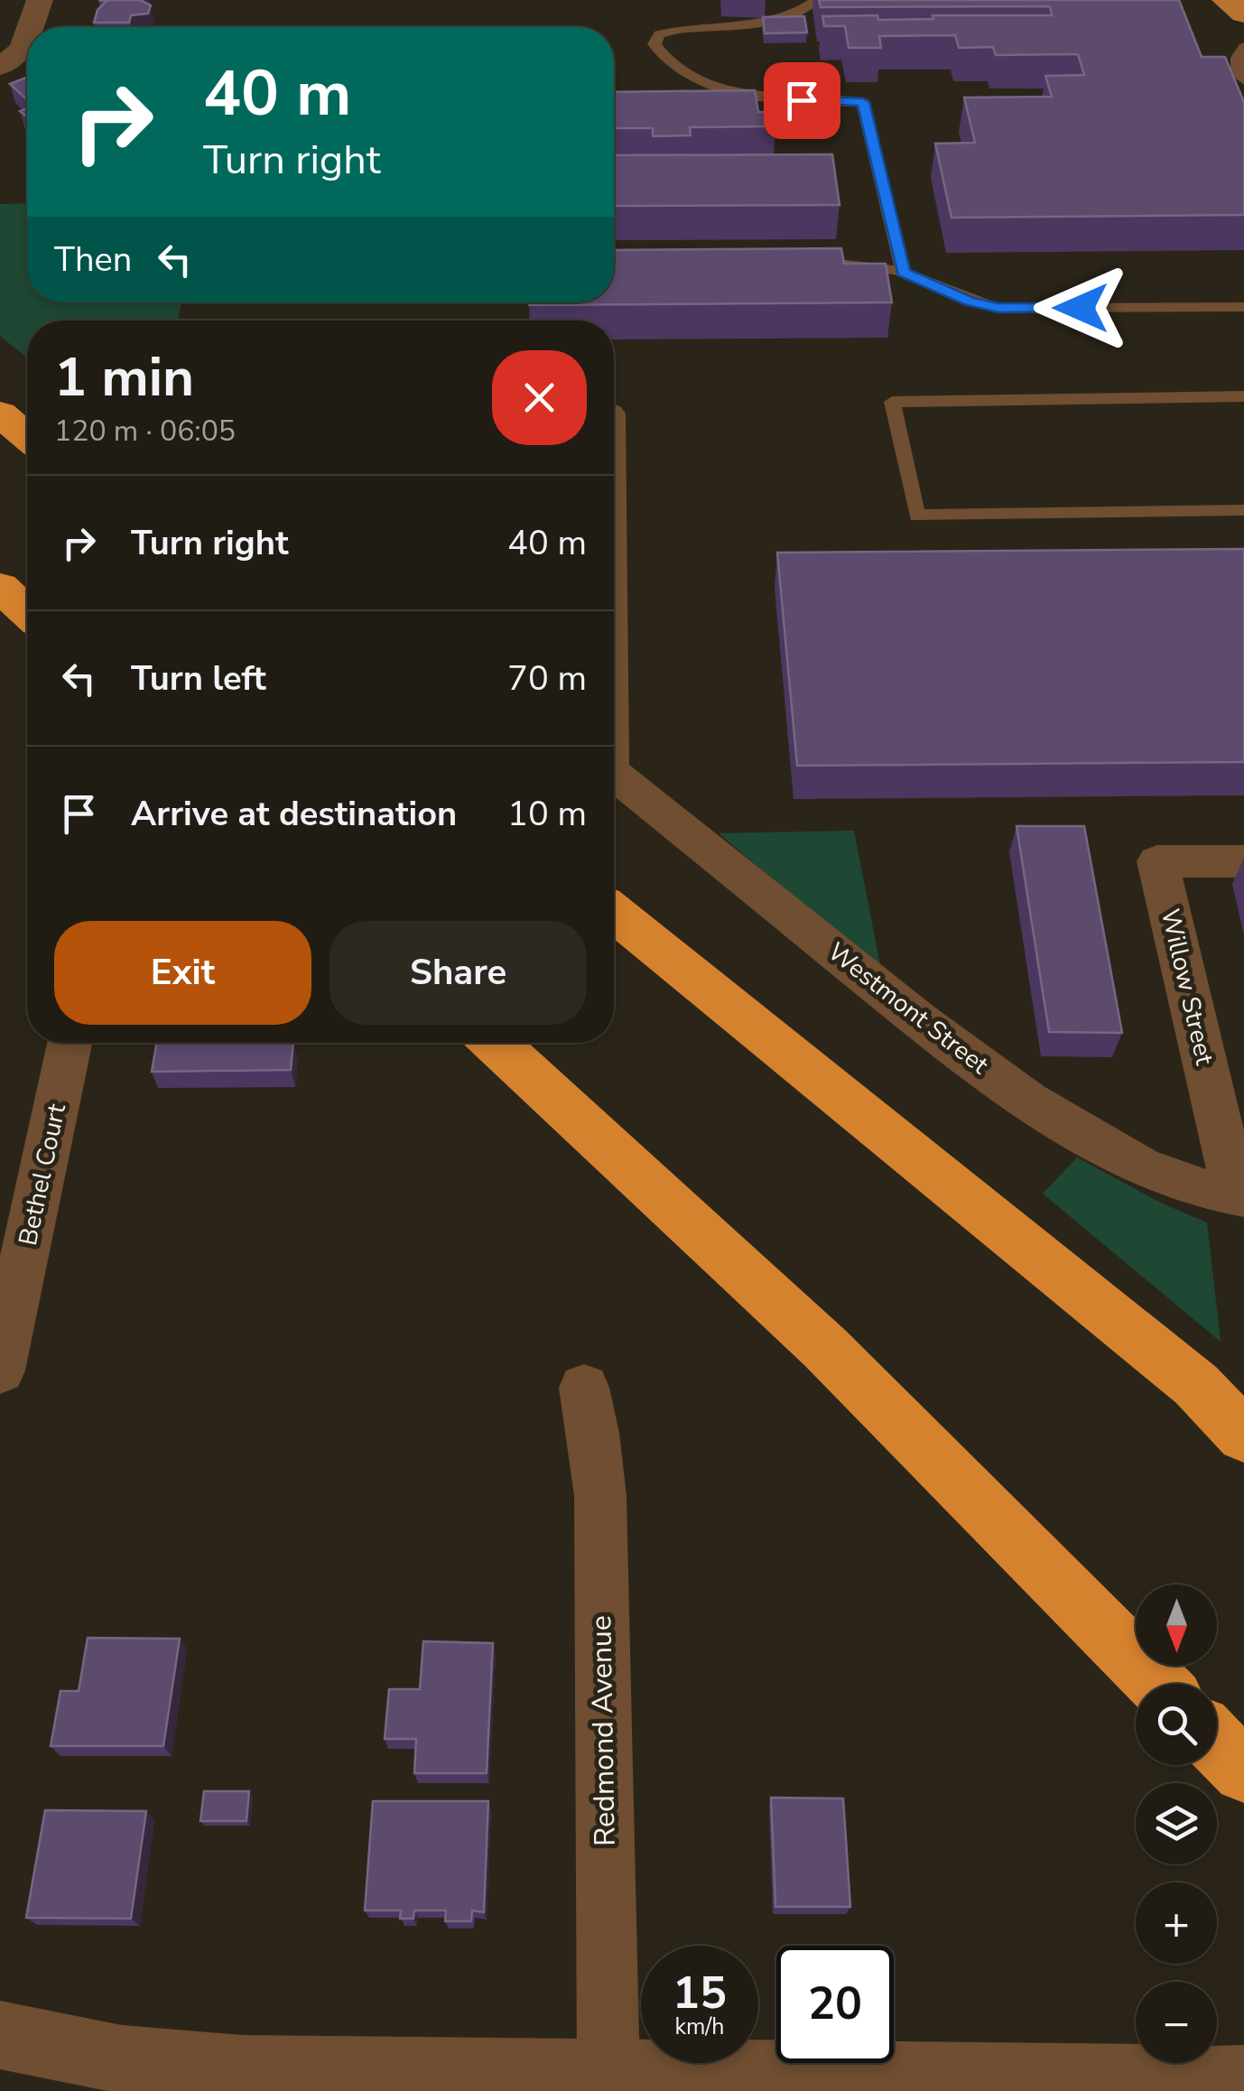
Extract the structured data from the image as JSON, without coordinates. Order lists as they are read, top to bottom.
{
  "streets": {
    "street": [
      "Willow Street",
      "Westmont Street",
      "Bethel Court",
      "Redmond Avenue"
    ]
  },
  "crossings": [
    ["Willow Street", "Westmont Street"]
  ],
  "north": "bottom",
  "page": {
    "turn": ["40 m", "Turn right"],
    "then": "Then",
    "heading": ["1 min", "120 m · 06:05"],
    "list": [
      {
        "name": "Turn right",
        "value": "40 m"
      },
      {
        "name": "Turn left",
        "value": "70 m"
      },
      {
        "name": "Arrive at destination",
        "value": "10 m"
      }
    ],
    "buttons": ["Exit", "Share"],
    "map_buttons": ["+", "−"],
    "speed": "15 km/h",
    "limit": "20"
  }
}
